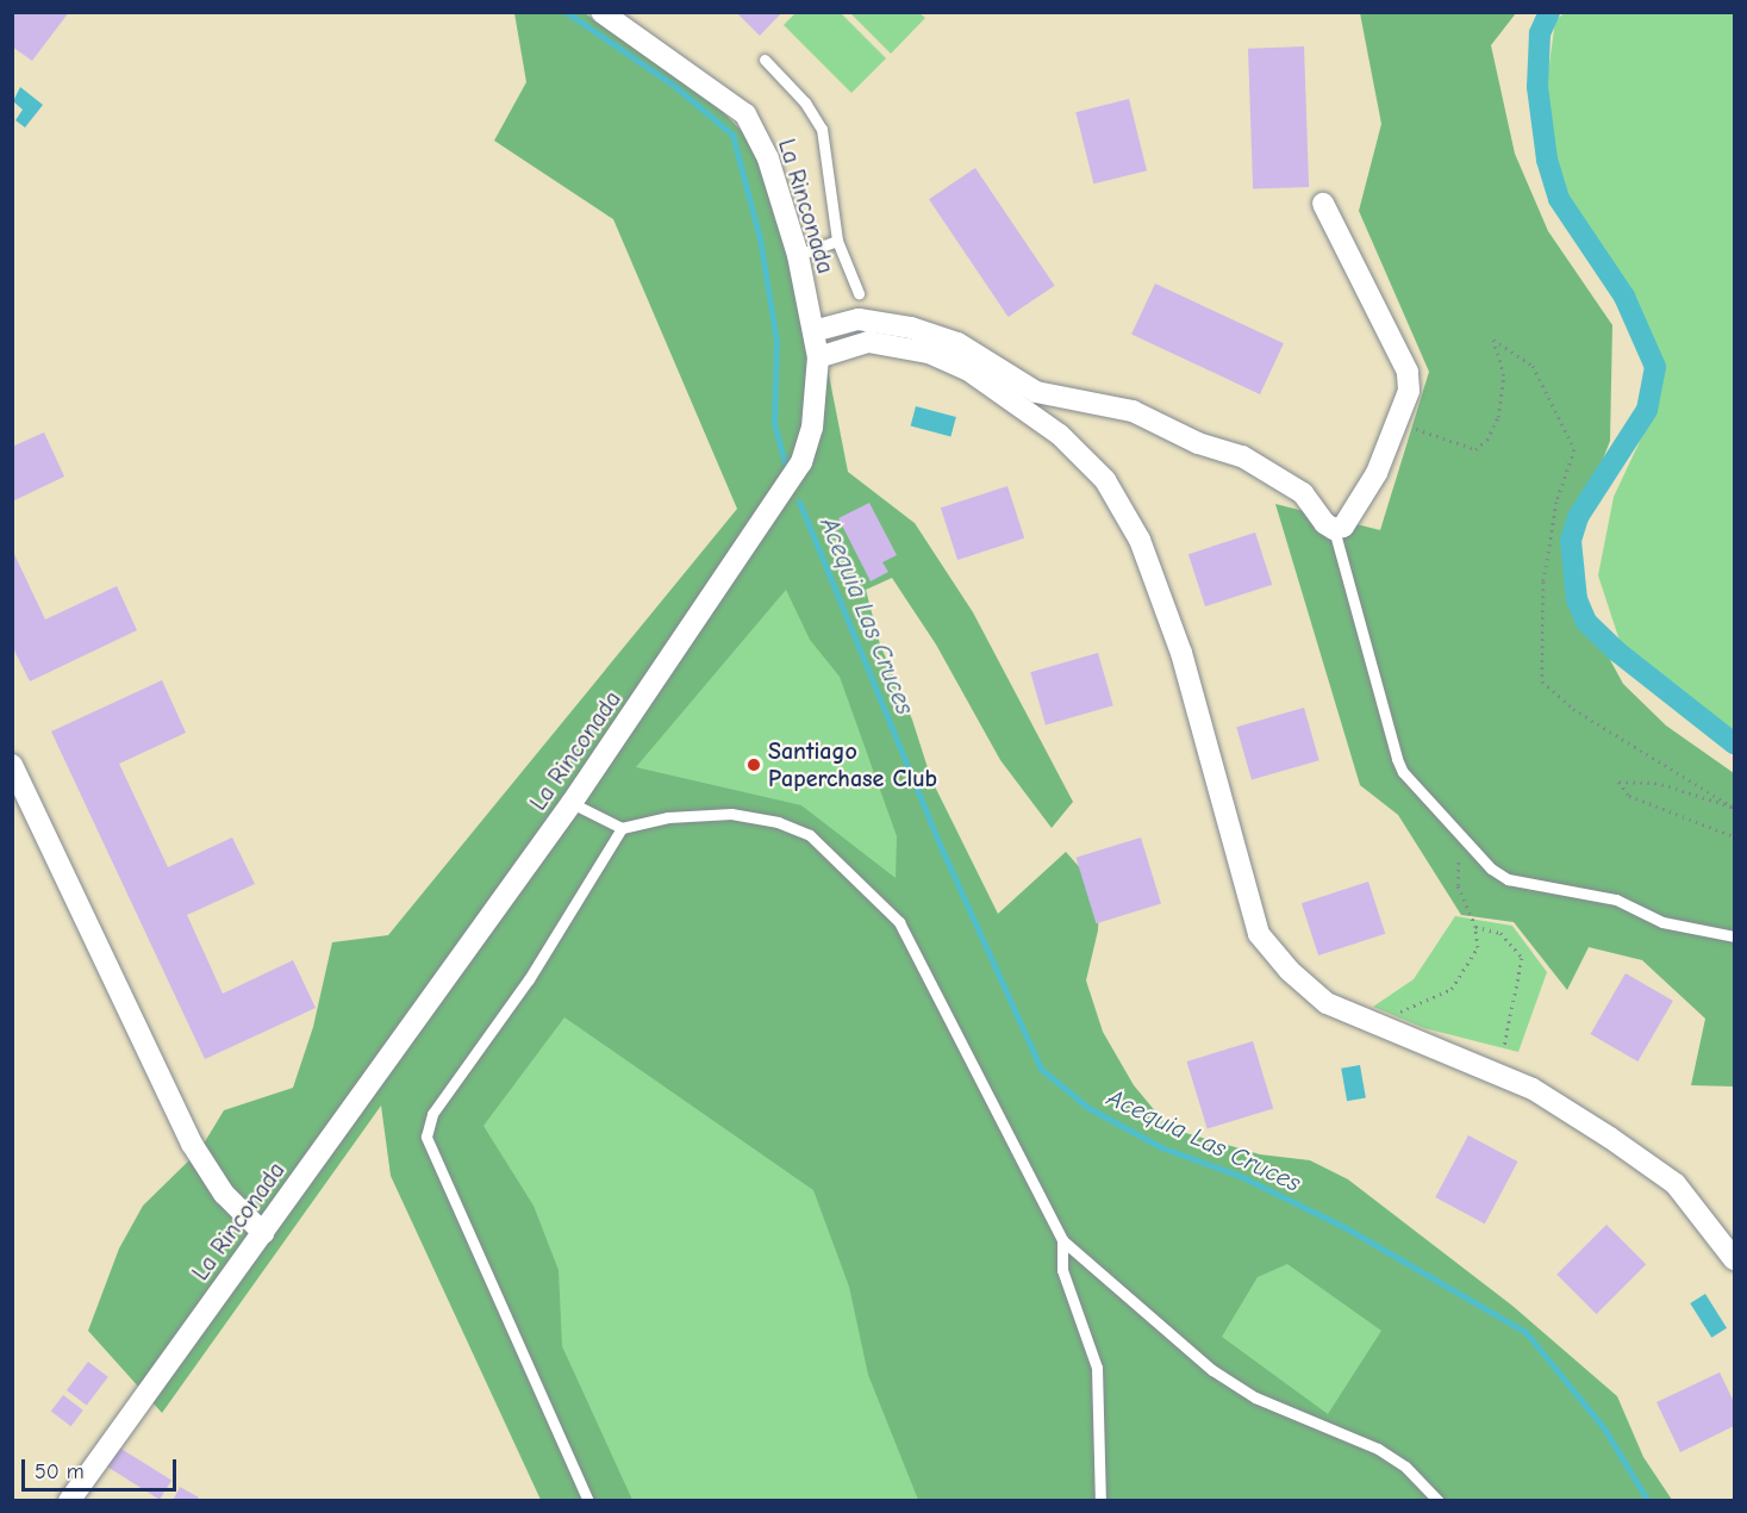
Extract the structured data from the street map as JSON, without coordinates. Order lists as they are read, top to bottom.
{
  "streets": {
    "street": ["La Rinconada"]
  },
  "water": ["Acequia Las Cruces"],
  "places": ["Santiago Paperchase Club"],
  "scale_bar": "50 m"
}
